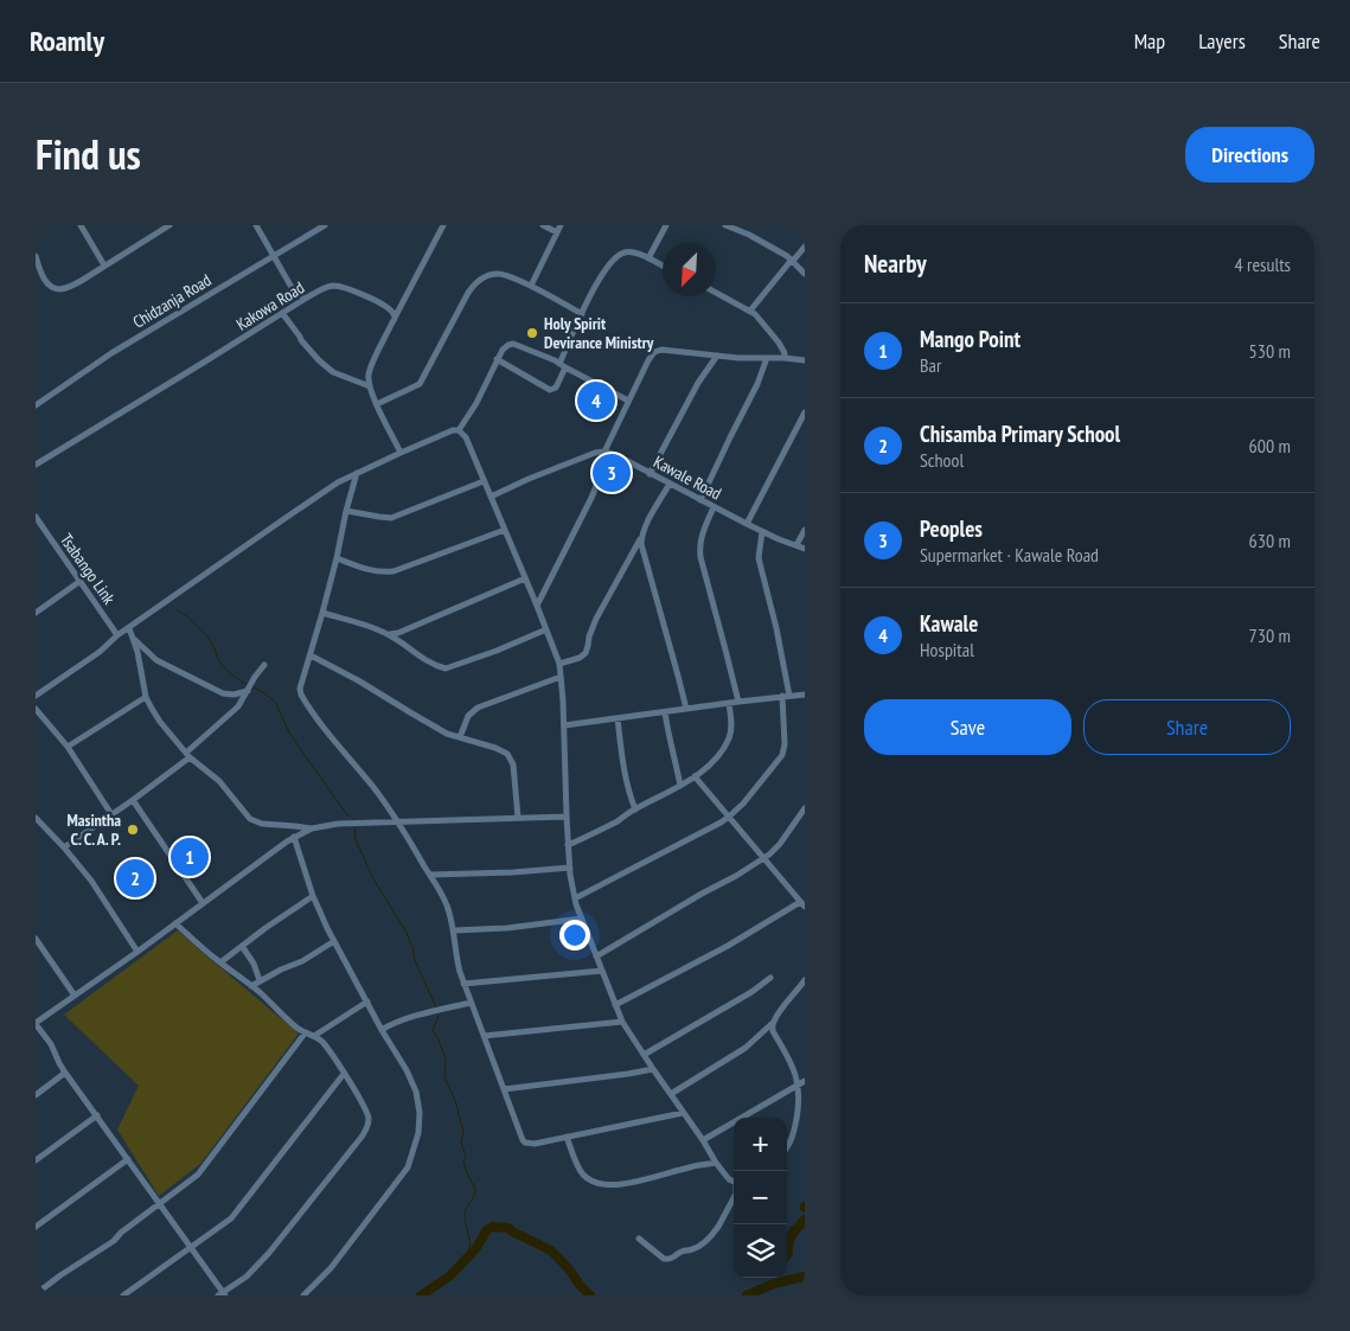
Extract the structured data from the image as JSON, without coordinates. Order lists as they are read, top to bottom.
{
  "streets": {
    "street": [
      "Chidzanja Road",
      "Kakowa Road",
      "Kawale Road",
      "Tsabango Link"
    ]
  },
  "places": ["Holy Spirit Devirance Ministry", "Masintha C. C. A. P."],
  "north": "bottom left",
  "page": {
    "header": "Roamly",
    "nav": ["Map", "Layers", "Share"],
    "title": "Find us",
    "buttons": [
      "Directions",
      ["Save", "Share"]
    ],
    "heading": ["Nearby", "4 results"],
    "list": [
      {
        "mark": "1",
        "name": "Mango Point",
        "note": "Bar",
        "value": "530 m"
      },
      {
        "mark": "2",
        "name": "Chisamba Primary School",
        "note": "School",
        "value": "600 m"
      },
      {
        "mark": "3",
        "name": "Peoples",
        "note": "Supermarket · Kawale Road",
        "value": "630 m"
      },
      {
        "mark": "4",
        "name": "Kawale",
        "note": "Hospital",
        "value": "730 m"
      }
    ],
    "pins": [
      "4",
      "3",
      "1",
      "2"
    ],
    "map_buttons": ["+", "−"]
  }
}
